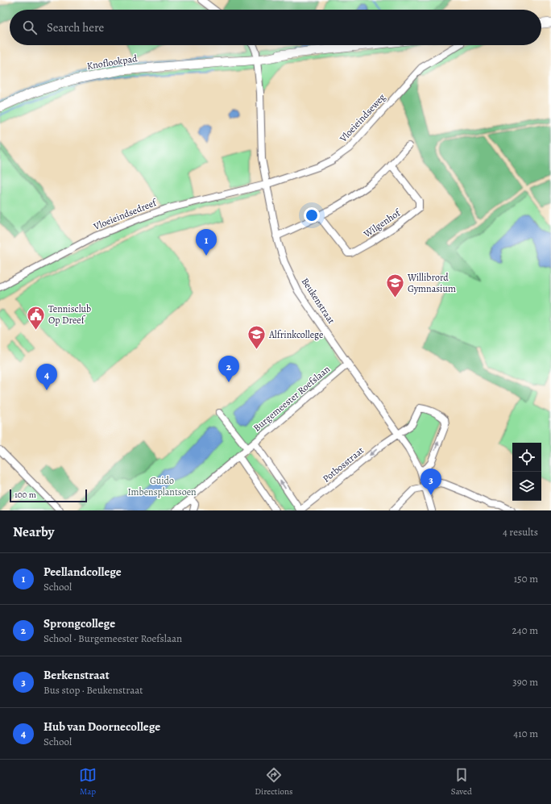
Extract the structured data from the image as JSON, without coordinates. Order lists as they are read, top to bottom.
{
  "streets": {
    "main road": ["Knoflookpad"],
    "street": [
      "Vloeieindseweg",
      "Vloeieindsedreef",
      "Wilgenhof",
      "Beukenstraat",
      "Burgemeester Roefslaan",
      "Potbosstraat"
    ]
  },
  "crossings": [
    ["Knoflookpad", "Beukenstraat"],
    ["Vloeieindseweg", "Vloeieindsedreef"],
    ["Vloeieindseweg", "Beukenstraat"],
    ["Vloeieindsedreef", "Beukenstraat"],
    ["Beukenstraat", "Burgemeester Roefslaan"],
    ["Beukenstraat", "Potbosstraat"]
  ],
  "parks": ["Guido Imbensplantsoen"],
  "places": {
    "school or university": ["Willibrord Gymnasium", "Alfrinkcollege"],
    "public building": ["Tennisclub Op Dreef"]
  },
  "scale_bar": "100 m",
  "page": {
    "search": "Search here",
    "pins": [
      "1",
      "2",
      "4",
      "3"
    ],
    "scale": "100 m",
    "heading": ["Nearby", "4 results"],
    "list": [
      {
        "mark": "1",
        "name": "Peellandcollege",
        "note": "School",
        "value": "150 m"
      },
      {
        "mark": "2",
        "name": "Sprongcollege",
        "note": "School · Burgemeester Roefslaan",
        "value": "240 m"
      },
      {
        "mark": "3",
        "name": "Berkenstraat",
        "note": "Bus stop · Beukenstraat",
        "value": "390 m"
      },
      {
        "mark": "4",
        "name": "Hub van Doornecollege",
        "note": "School",
        "value": "410 m"
      }
    ],
    "nav": ["Map", "Directions", "Saved"]
  }
}
